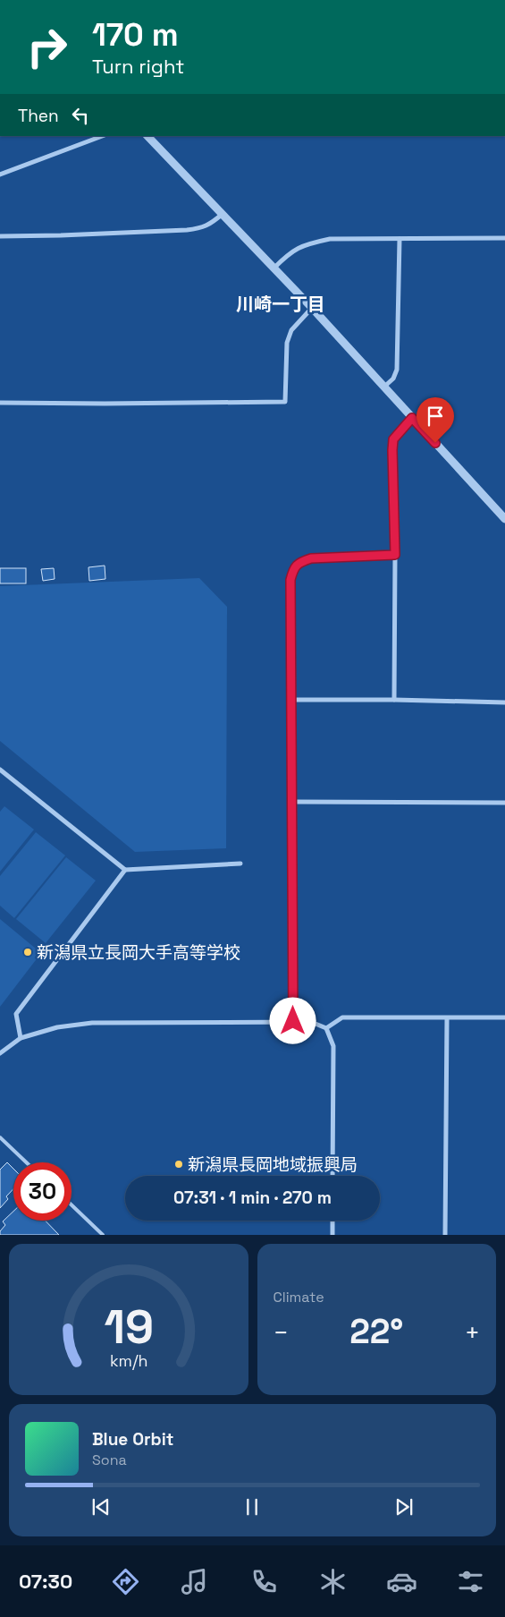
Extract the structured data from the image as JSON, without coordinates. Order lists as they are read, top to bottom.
{
  "districts": ["川崎一丁目"],
  "places": ["新潟県立長岡大手高等学校", "新潟県長岡地域振興局"],
  "page": {
    "turn": ["170 m", "Turn right"],
    "then": "Then",
    "limit": "30",
    "trip": "07:31 · 1 min · 270 m",
    "tile": "Climate",
    "heat": ["−", "22°", "+"],
    "song": ["Blue Orbit", "Sona"],
    "tabs": "07:30",
    "gauge": ["19", "km/h"]
  }
}
